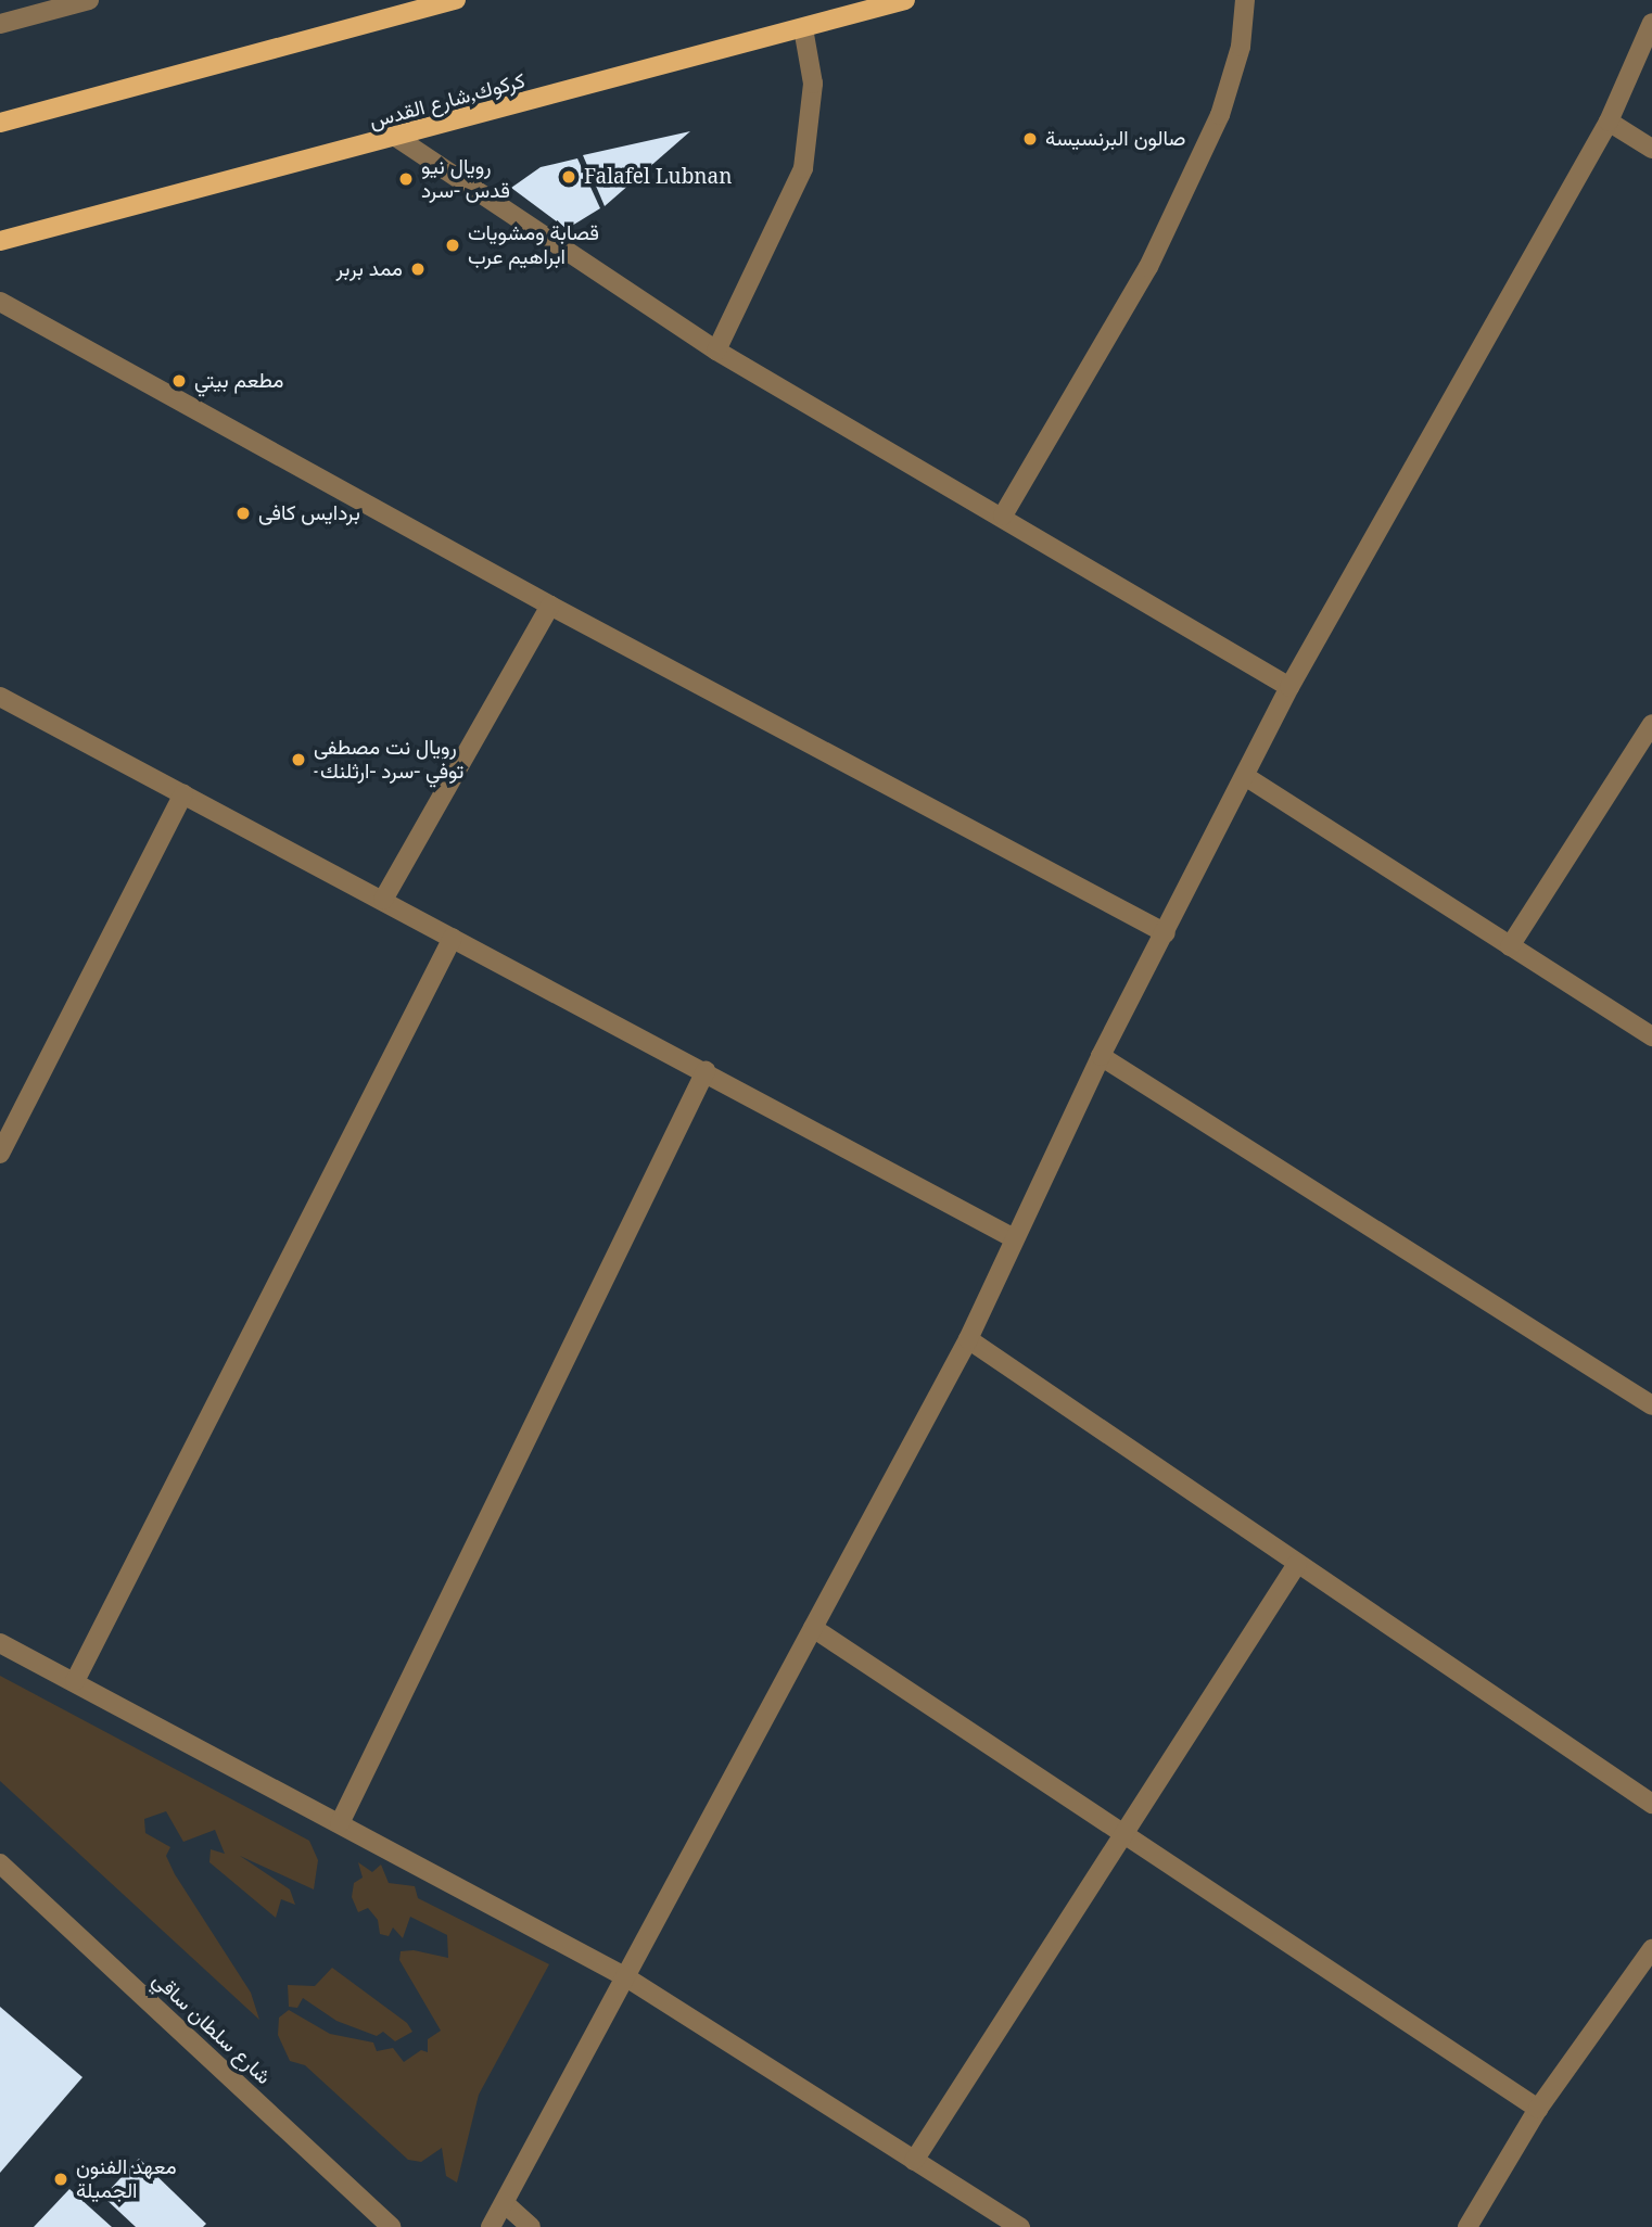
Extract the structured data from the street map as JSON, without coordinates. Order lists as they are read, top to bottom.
{
  "streets": {
    "main road": ["كركوك,شارع القدس"],
    "street": ["شارع سلطان ساقي"]
  },
  "places": [
    "صالون البرنسيسة",
    "Falafel Lubnan",
    "رويال نيو قدس -سرد",
    "قصابة ومشويات ابراهيم عرب",
    "ممد بربر",
    "مطعم بيتي",
    "بردايس کافى",
    "رويال نت مصطفى -توفي -سرد -ارثلنك",
    "معهد الفنون الجميلة"
  ]
}
